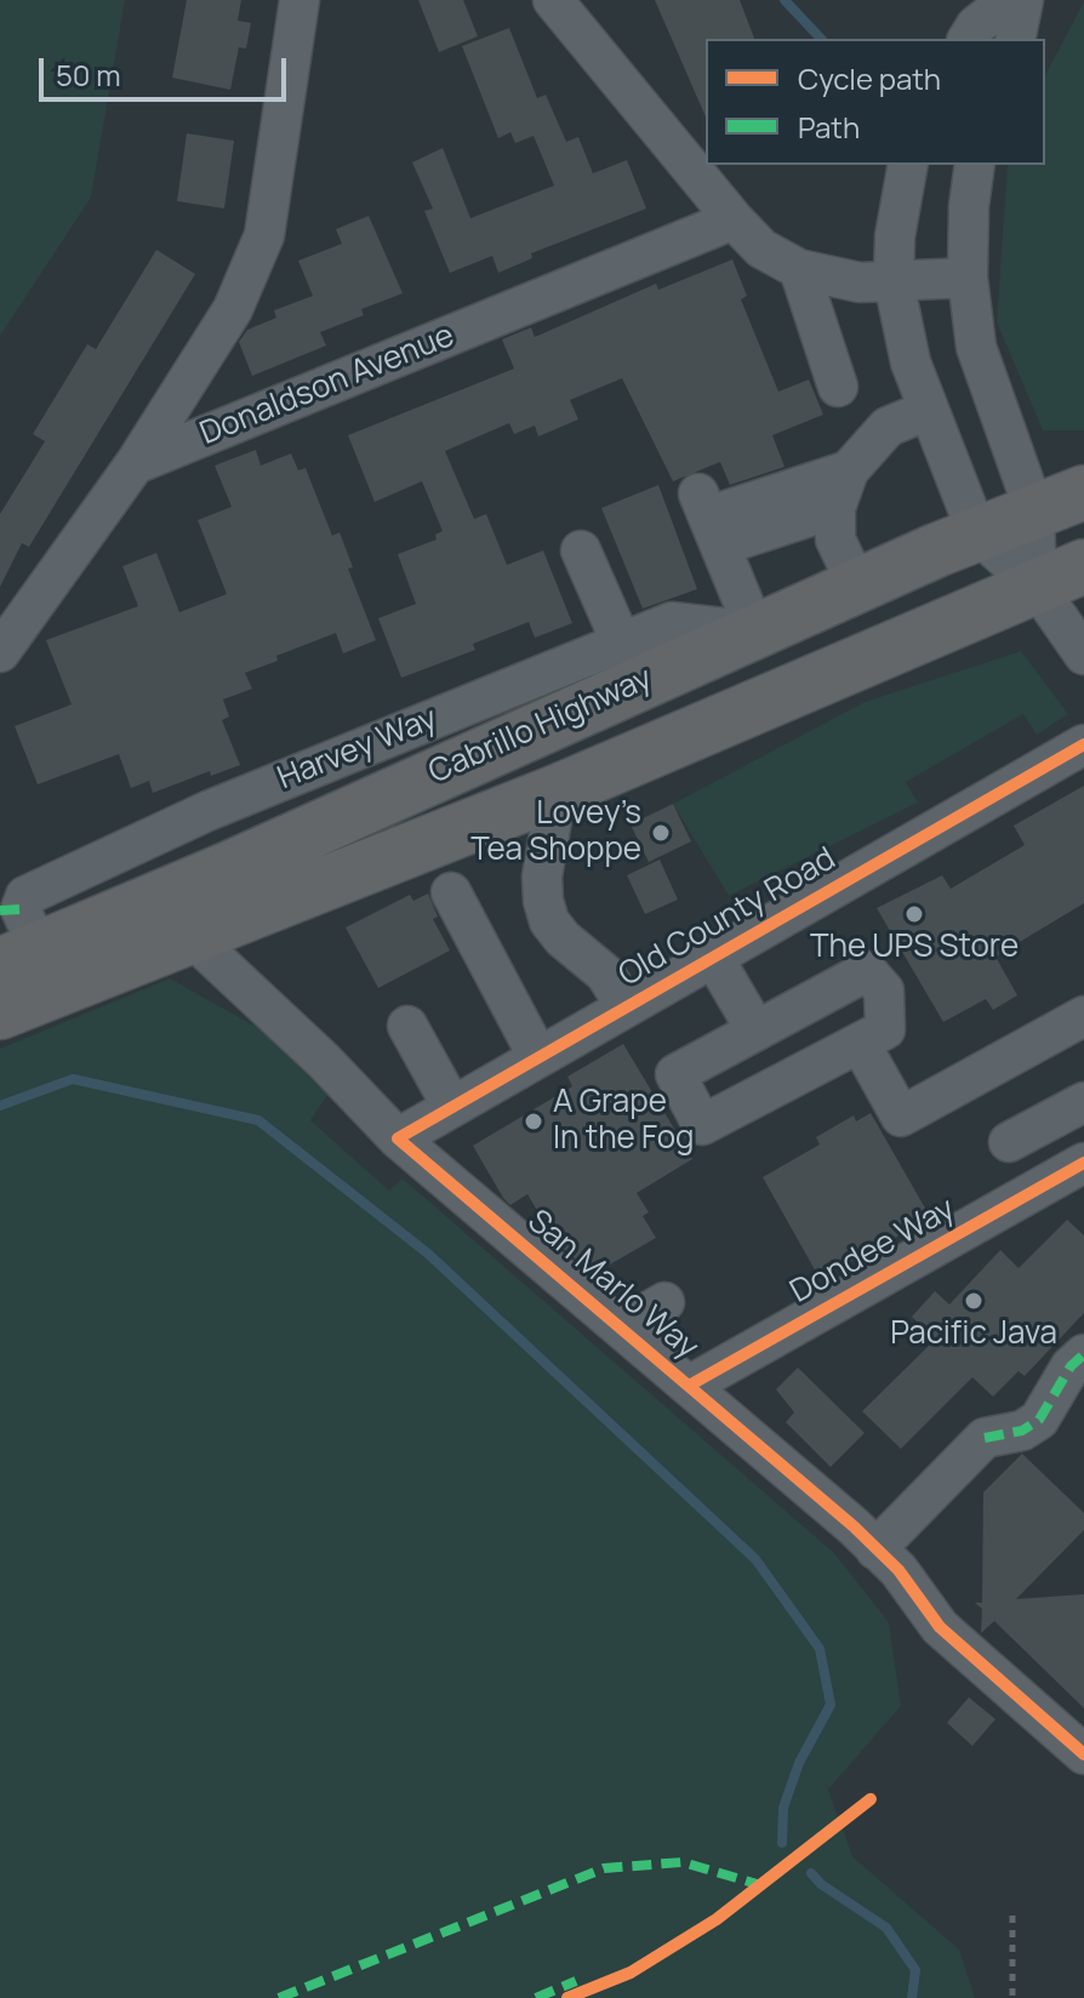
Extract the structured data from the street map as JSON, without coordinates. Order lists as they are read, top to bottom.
{
  "streets": {
    "highway": ["Cabrillo Highway"],
    "street": [
      "Donaldson Avenue",
      "Harvey Way",
      "Old County Road",
      "Dondee Way",
      "San Marlo Way"
    ]
  },
  "crossings": [
    ["Cabrillo Highway", "Harvey Way"],
    ["Cabrillo Highway", "San Marlo Way"],
    ["Old County Road", "San Marlo Way"],
    ["Dondee Way", "San Marlo Way"]
  ],
  "places": [
    "Lovey’s Tea Shoppe",
    "The UPS Store",
    "A Grape In the Fog",
    "Pacific Java"
  ],
  "legend": ["Cycle path", "Path"],
  "scale_bar": "50 m"
}
